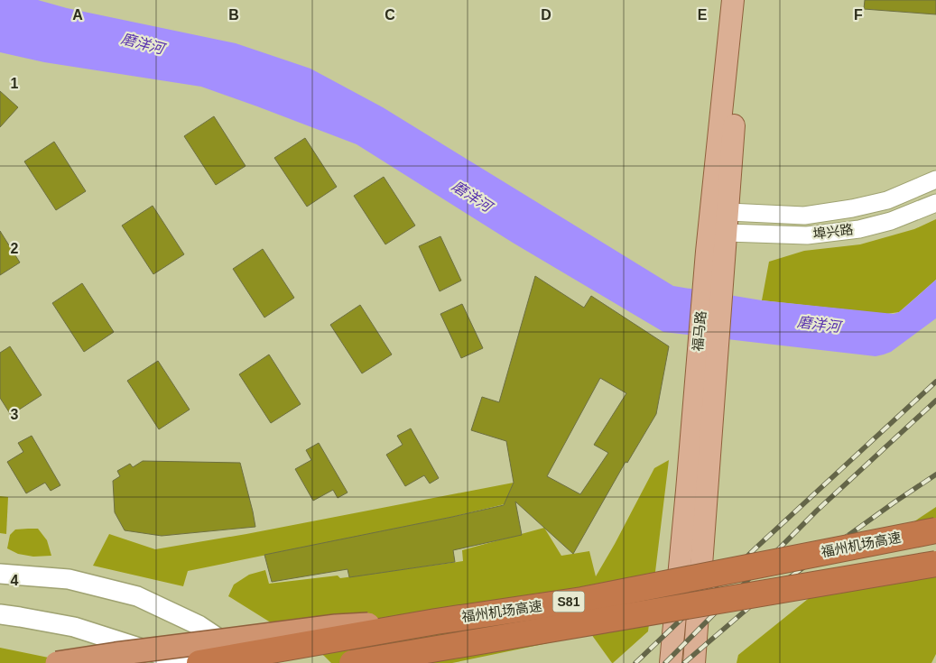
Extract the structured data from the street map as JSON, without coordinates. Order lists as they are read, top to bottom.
{
  "streets": {
    "highway": ["福州机场高速", "S81"],
    "main road": ["福马路"],
    "street": ["埠兴路"]
  },
  "crossings": [
    ["埠兴路", "福马路"]
  ],
  "water": ["磨洋河"],
  "grid": {
    "columns": [
      "A",
      "B",
      "C",
      "D",
      "E",
      "F"
    ],
    "rows": [
      "1",
      "2",
      "3",
      "4"
    ]
  }
}
